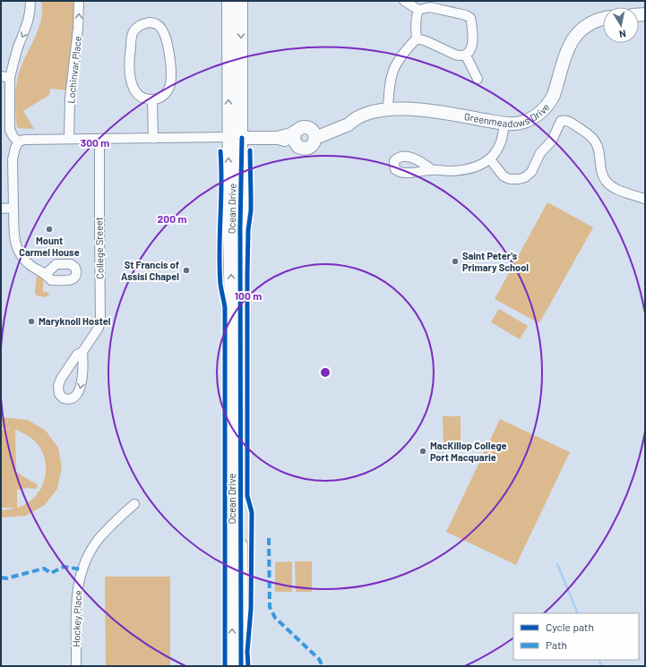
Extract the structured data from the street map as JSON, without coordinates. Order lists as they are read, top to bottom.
{
  "streets": {
    "main road": ["Greenmeadows Drive", "Ocean Drive"],
    "street": ["Lochinvar Place", "College Sreeet", "Hockey Place"]
  },
  "crossings": [
    ["Greenmeadows Drive", "Ocean Drive"]
  ],
  "places": [
    "Mount Carmel House",
    "Saint Peter's Primary School",
    "St Francis of Assisi Chapel",
    "Maryknoll Hostel",
    "MacKillop College Port Macquarie"
  ],
  "legend": ["Cycle path", "Path"],
  "north": "bottom",
  "rings": ["300 m", "200 m", "100 m"]
}
